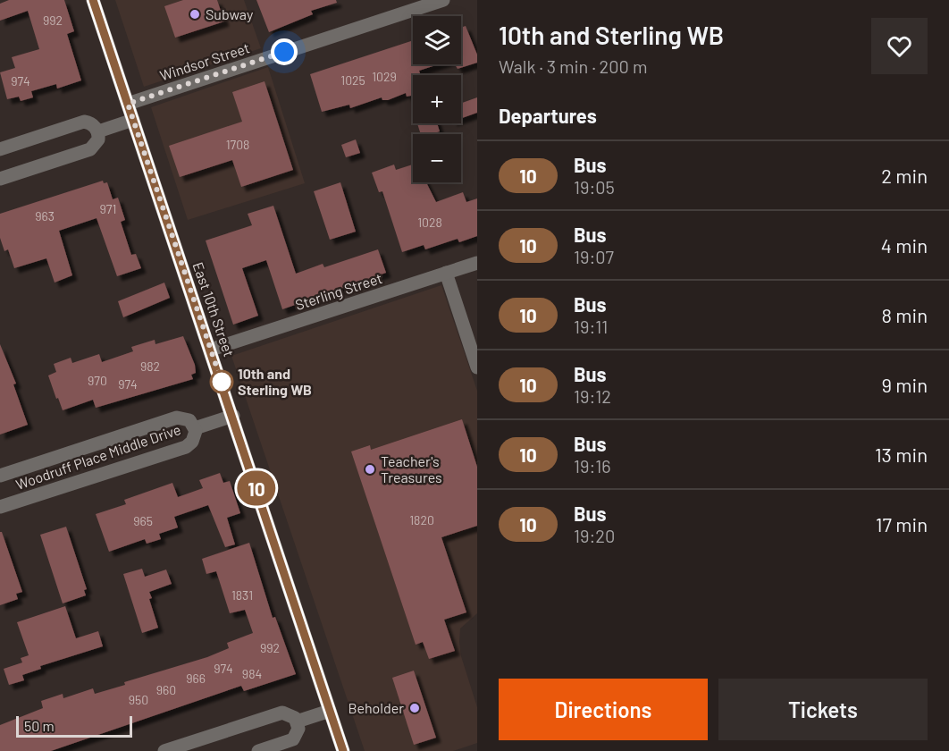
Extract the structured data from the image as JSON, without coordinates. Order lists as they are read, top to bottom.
{
  "streets": {
    "main road": ["East 10th Street"],
    "street": ["Windsor Street", "Sterling Street", "Woodruff Place Middle Drive"]
  },
  "crossings": [
    ["Windsor Street", "East 10th Street"],
    ["Sterling Street", "East 10th Street"],
    ["East 10th Street", "Woodruff Place Middle Drive"]
  ],
  "places": [
    "Subway",
    "10th and Sterling WB",
    "Teacher's Treasures",
    "Beholder"
  ],
  "lines": ["bus line 10"],
  "house_numbers": [
    "992",
    "1029",
    "1025",
    "974",
    "1708",
    "971",
    "963",
    "1028",
    "982",
    "970",
    "974",
    "1820",
    "965",
    "1831",
    "992",
    "974",
    "984",
    "966",
    "960",
    "950"
  ],
  "scale_bar": "50 m",
  "page": {
    "on_map": "10",
    "heading": [
      ["10th and Sterling WB", "Walk · 3 min · 200 m"],
      "Departures"
    ],
    "map_buttons": ["+", "−"],
    "list": [
      {
        "mark": "10",
        "name": "Bus",
        "note": "19:05",
        "value": "2 min"
      },
      {
        "mark": "10",
        "name": "Bus",
        "note": "19:07",
        "value": "4 min"
      },
      {
        "mark": "10",
        "name": "Bus",
        "note": "19:11",
        "value": "8 min"
      },
      {
        "mark": "10",
        "name": "Bus",
        "note": "19:12",
        "value": "9 min"
      },
      {
        "mark": "10",
        "name": "Bus",
        "note": "19:16",
        "value": "13 min"
      },
      {
        "mark": "10",
        "name": "Bus",
        "note": "19:20",
        "value": "17 min"
      }
    ],
    "buttons": ["Directions", "Tickets"],
    "scale": "50 m"
  }
}
